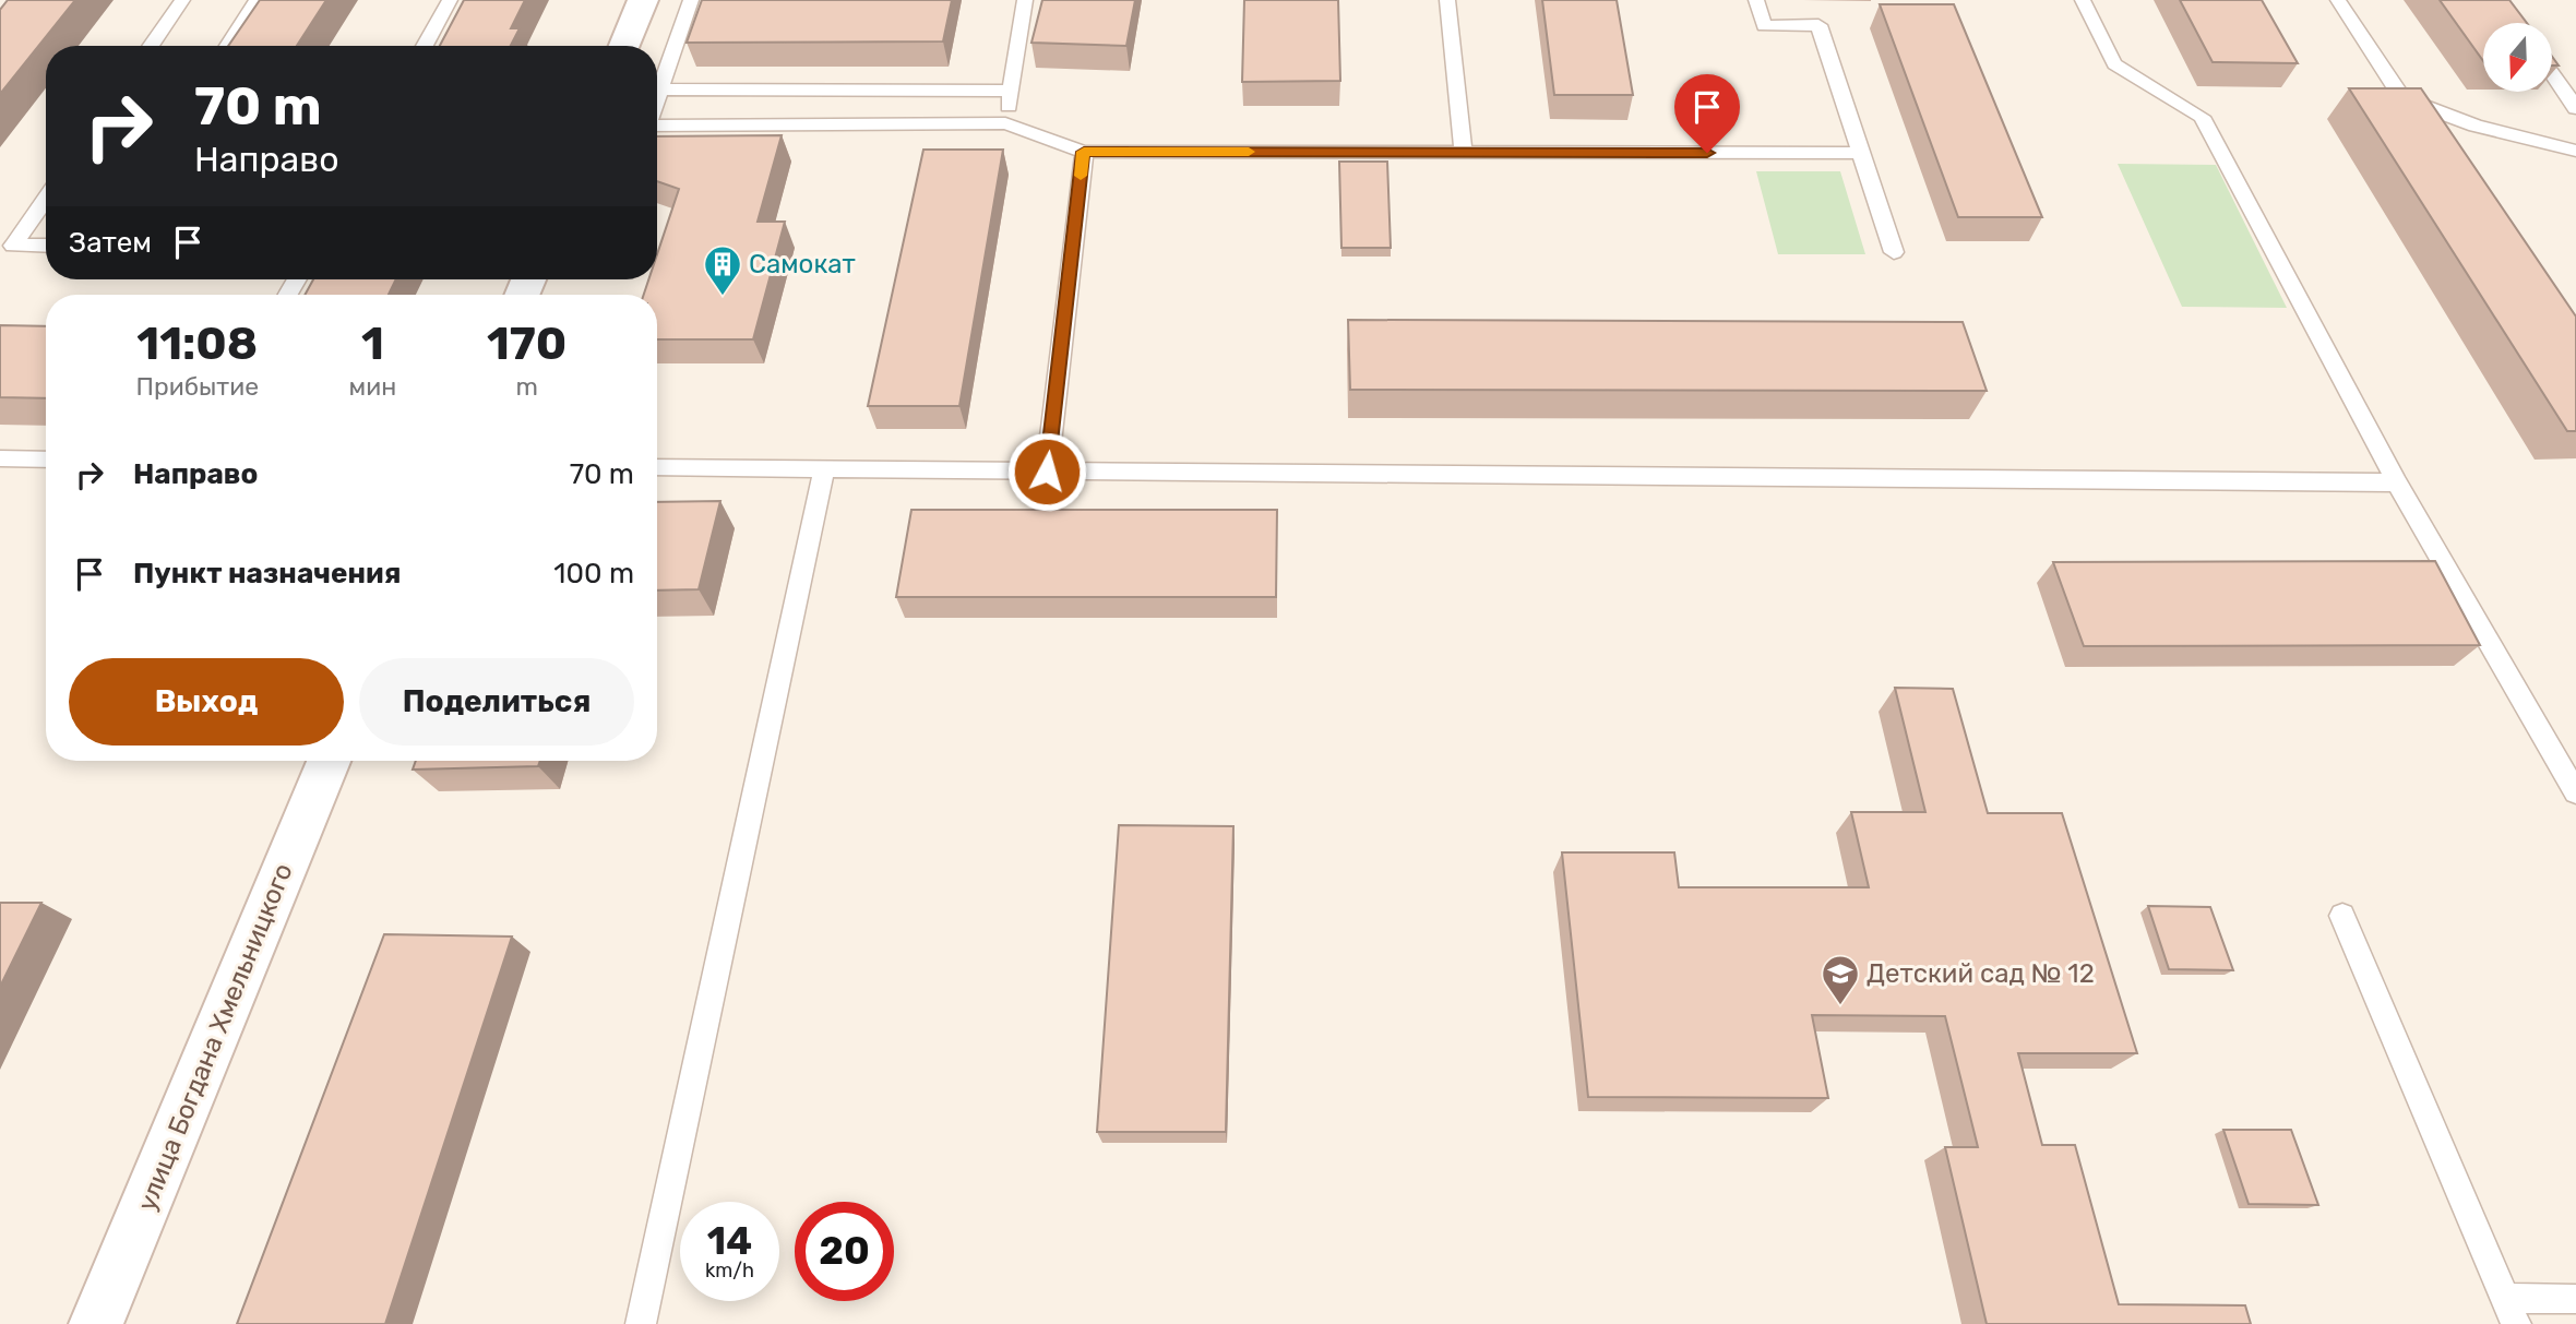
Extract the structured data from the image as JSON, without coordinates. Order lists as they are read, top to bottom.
{
  "streets": {
    "main road": ["улица Богдана Хмельницкого"]
  },
  "places": {
    "building": ["Самокат"],
    "school or university": ["Детский сад № 12"]
  },
  "north": "bottom",
  "page": {
    "turn": ["70 m", "Направо"],
    "then": "Затем",
    "eta": [
      "11:08",
      "Прибытие",
      "1",
      "мин",
      "170",
      "m"
    ],
    "list": [
      {
        "name": "Направо",
        "value": "70 m"
      },
      {
        "name": "Пункт назначения",
        "value": "100 m"
      }
    ],
    "buttons": ["Выход", "Поделиться"],
    "speed": "14 km/h",
    "limit": "20"
  }
}
